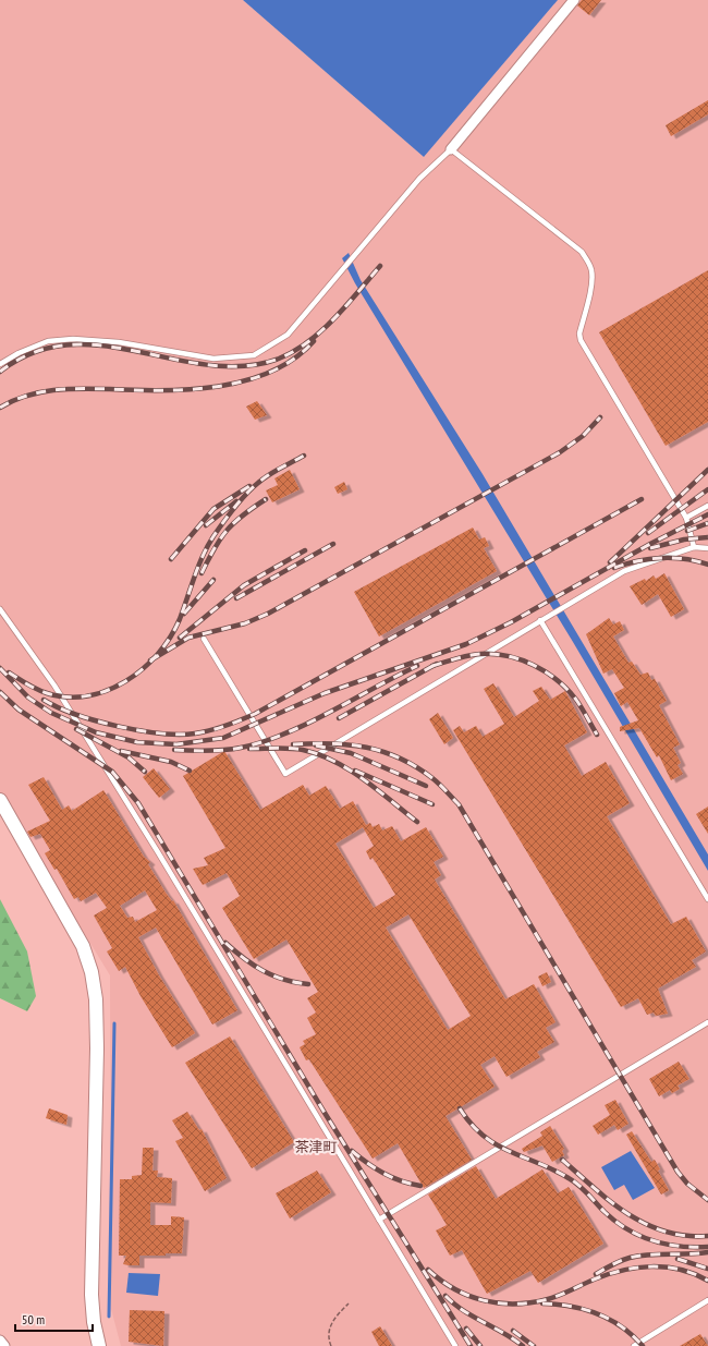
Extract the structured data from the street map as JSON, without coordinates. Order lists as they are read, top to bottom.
{
  "districts": ["茶津町"],
  "scale_bar": "50 m"
}
